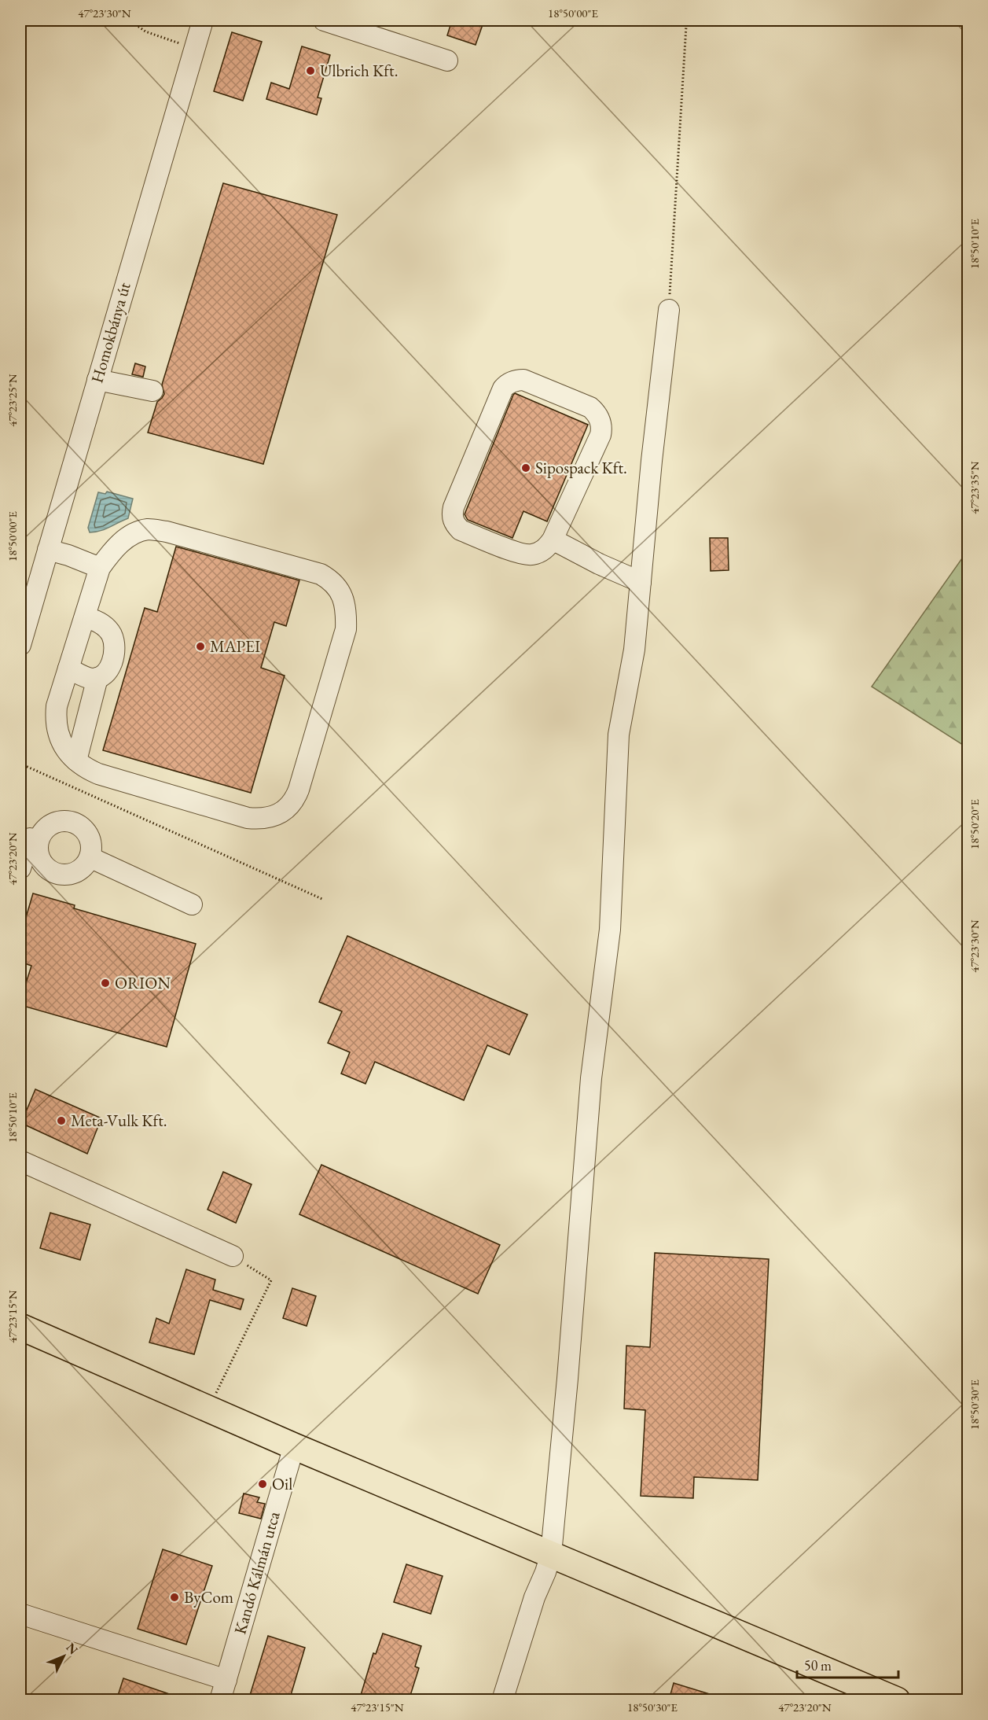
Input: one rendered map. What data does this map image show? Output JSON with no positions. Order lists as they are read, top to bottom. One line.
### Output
{"streets":{"street":["Homokbánya út","Kandó Kálmán utca"]},"places":["Ulbrich Kft.","Sipospack Kft.","MAPEI","ORION","Meta-Vulk Kft.","Oil","ByCom"],"scale_bar":"50 m","north":"top right","coordinates":["47°23'30\"N","18°50'00\"E","18°50'10\"E","47°23'25\"N","47°23'35\"N","18°50'20\"E","47°23'20\"N","47°23'15\"N","18°50'30\"E"]}
